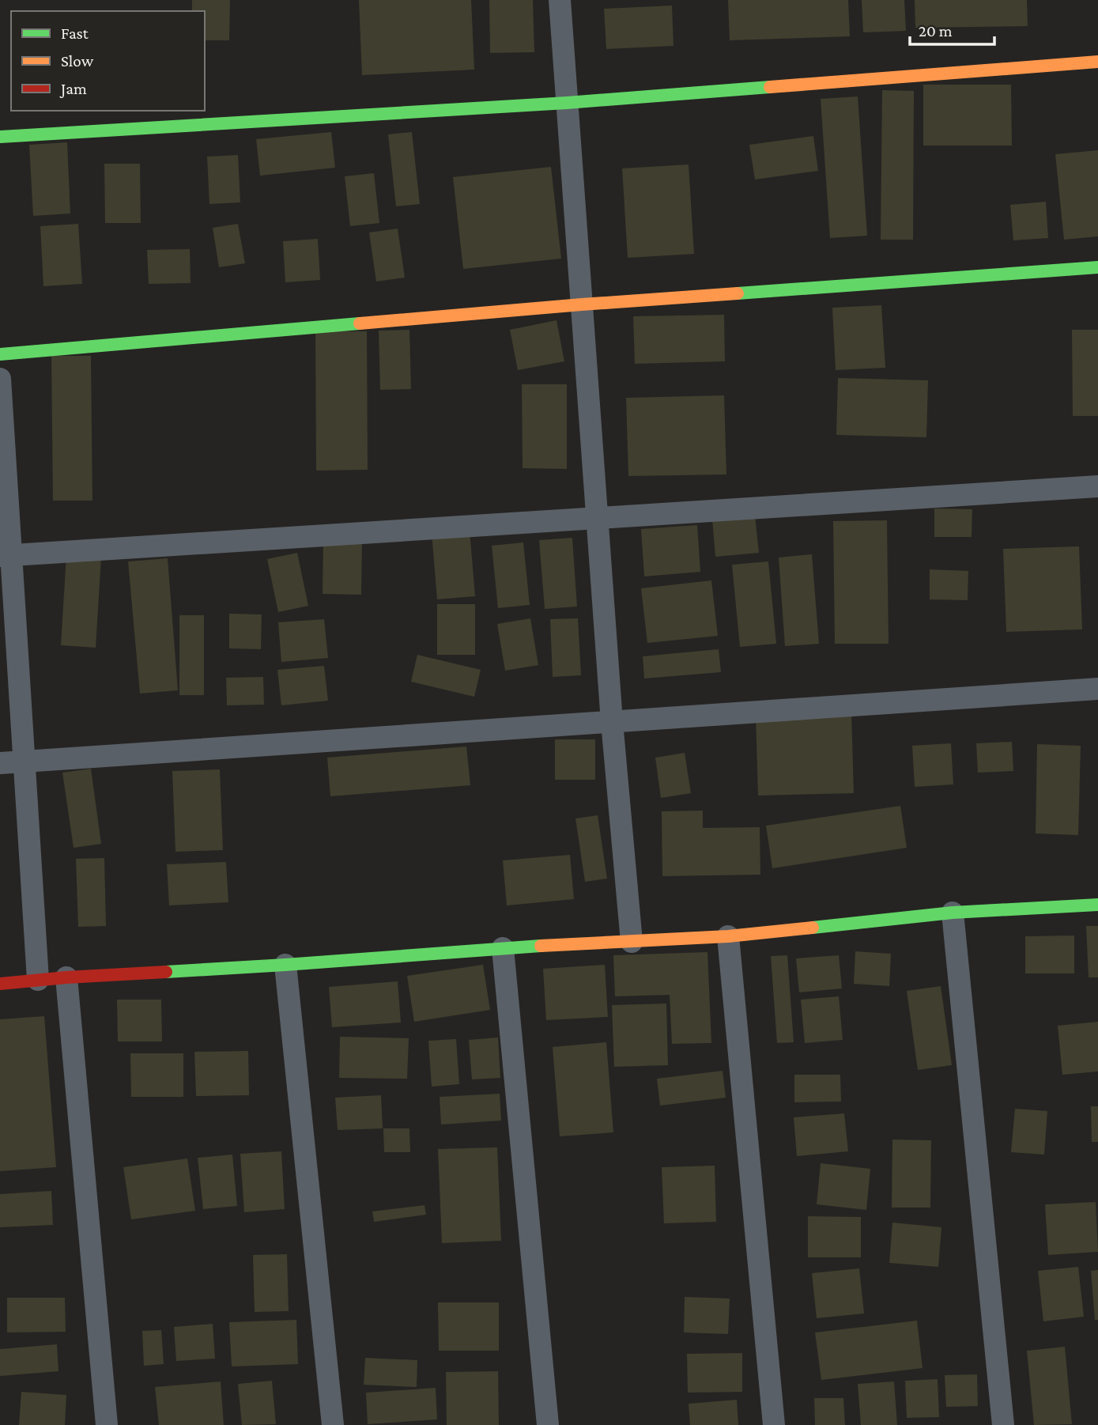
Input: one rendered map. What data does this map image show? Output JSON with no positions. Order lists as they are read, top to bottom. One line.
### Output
{"legend":["Fast","Slow","Jam"],"scale_bar":"20 m"}
